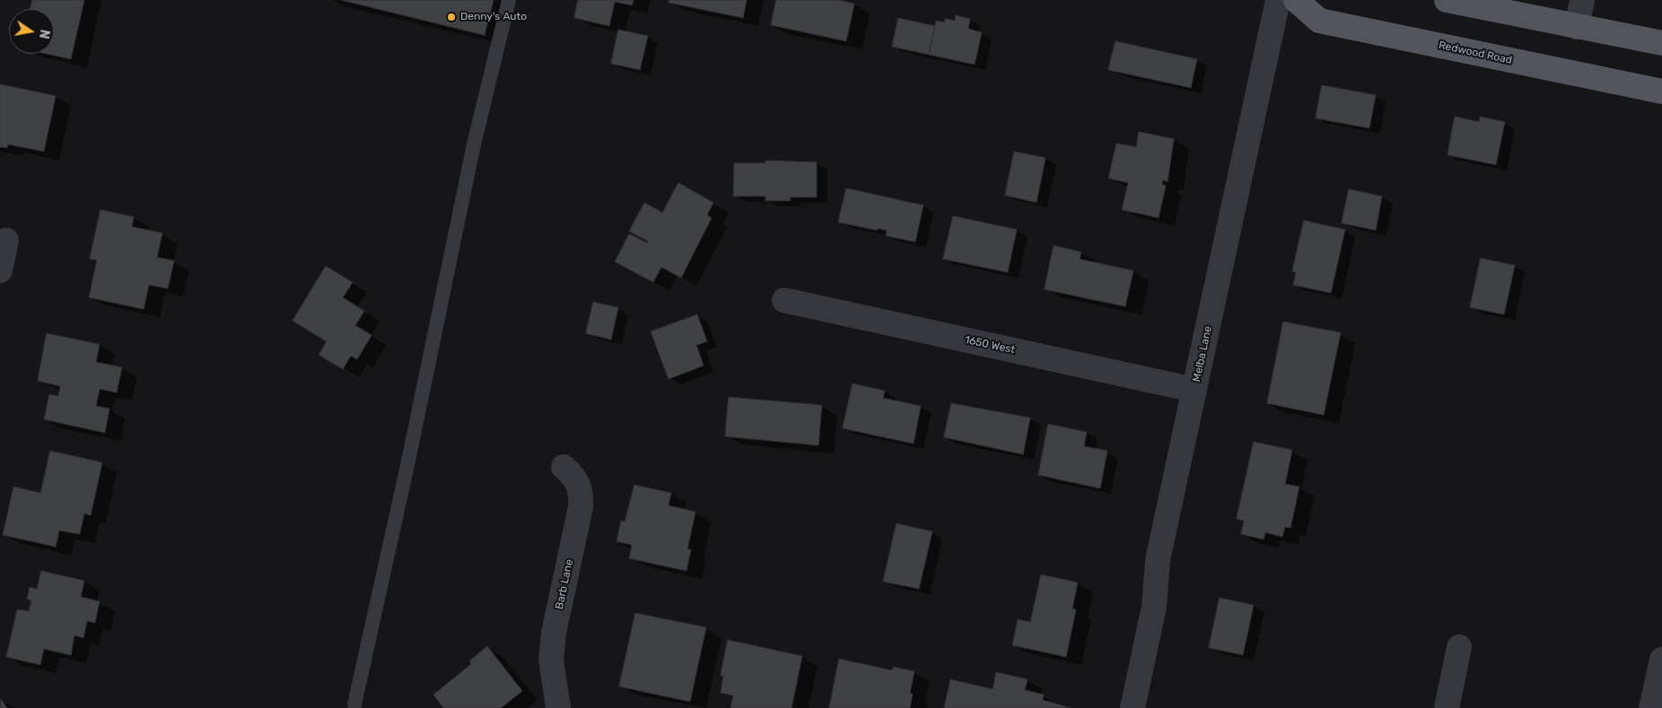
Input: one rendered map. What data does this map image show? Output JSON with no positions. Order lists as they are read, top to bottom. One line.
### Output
{"streets":{"main road":["Redwood Road"],"street":["1650 West","Melba Lane","Barb Lane"]},"crossings":[["1650 West","Melba Lane"]],"places":["Denny's Auto"],"north":"right"}
